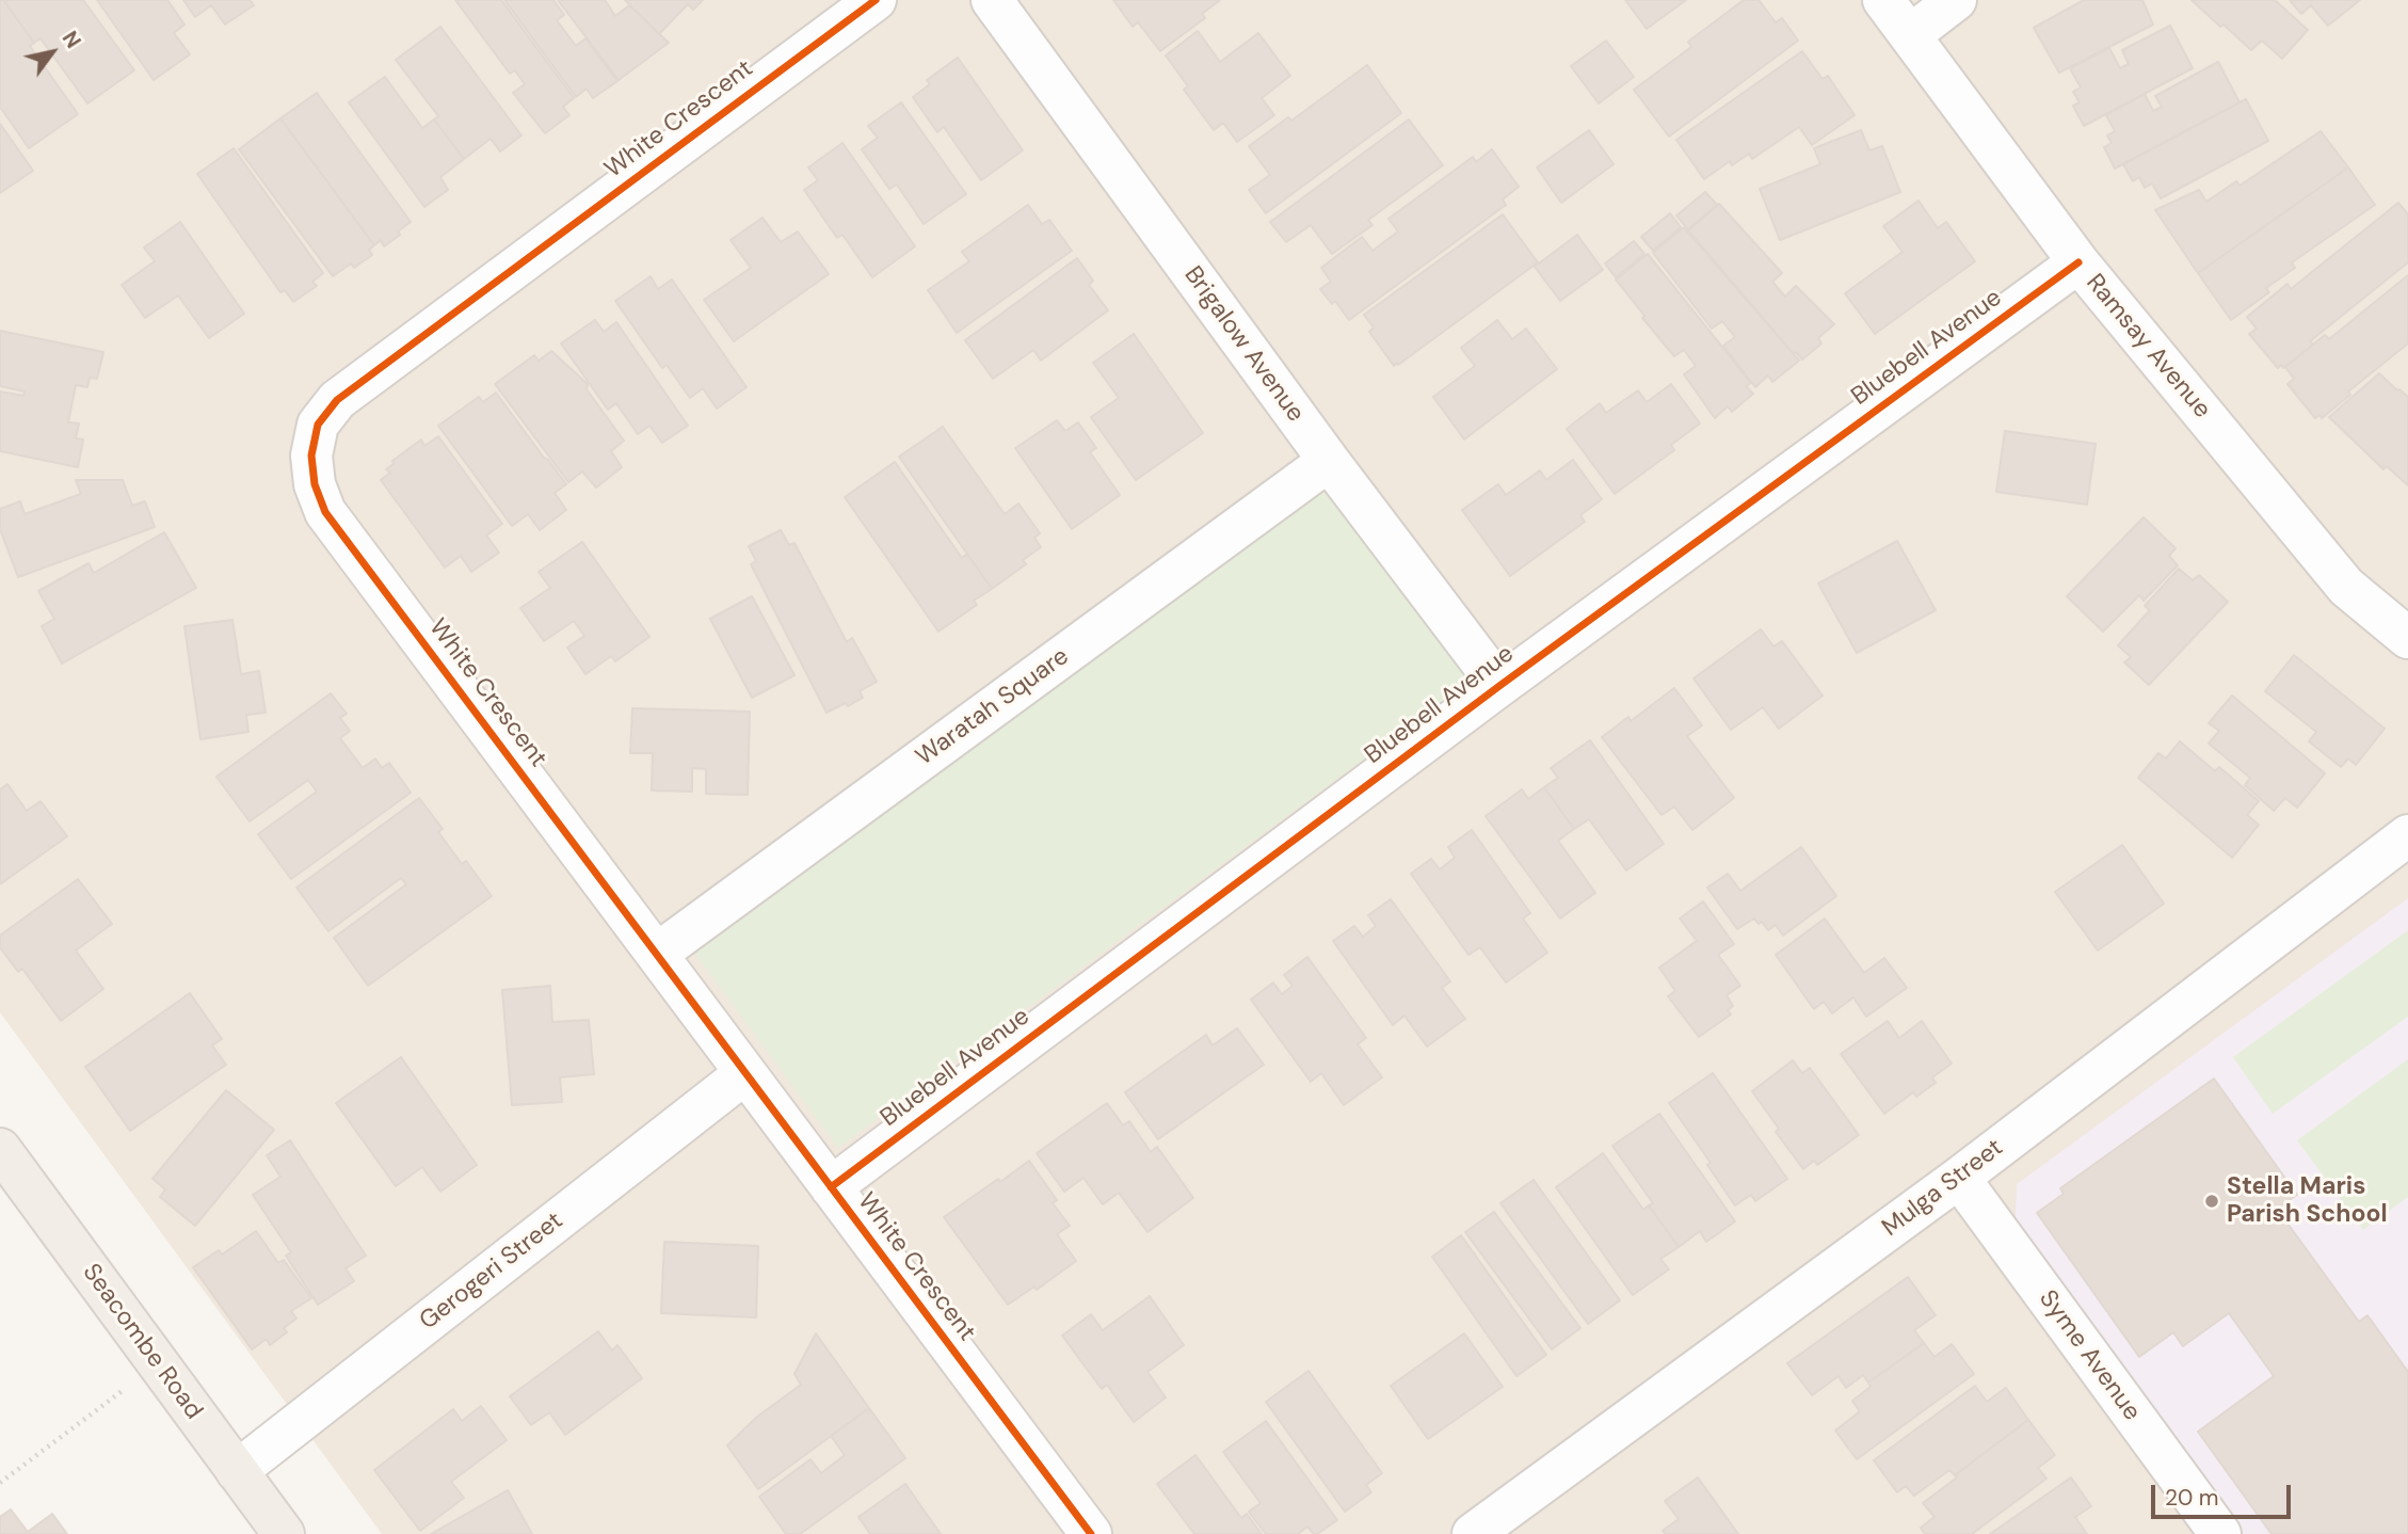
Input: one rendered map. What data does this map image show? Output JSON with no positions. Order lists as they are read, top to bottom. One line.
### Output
{"streets":{"main road":["Seacombe Road"],"street":["White Crescent","Brigalow Avenue","Ramsay Avenue","Bluebell Avenue","Waratah Square","Mulga Street","Gerogeri Street","Syme Avenue"]},"crossings":[["White Crescent","Bluebell Avenue"],["White Crescent","Waratah Square"],["White Crescent","Gerogeri Street"],["Brigalow Avenue","Bluebell Avenue"],["Brigalow Avenue","Waratah Square"],["Ramsay Avenue","Bluebell Avenue"],["Mulga Street","Syme Avenue"],["Gerogeri Street","Seacombe Road"]],"places":["Stella Maris Parish School"],"scale_bar":"20 m","north":"top right"}
